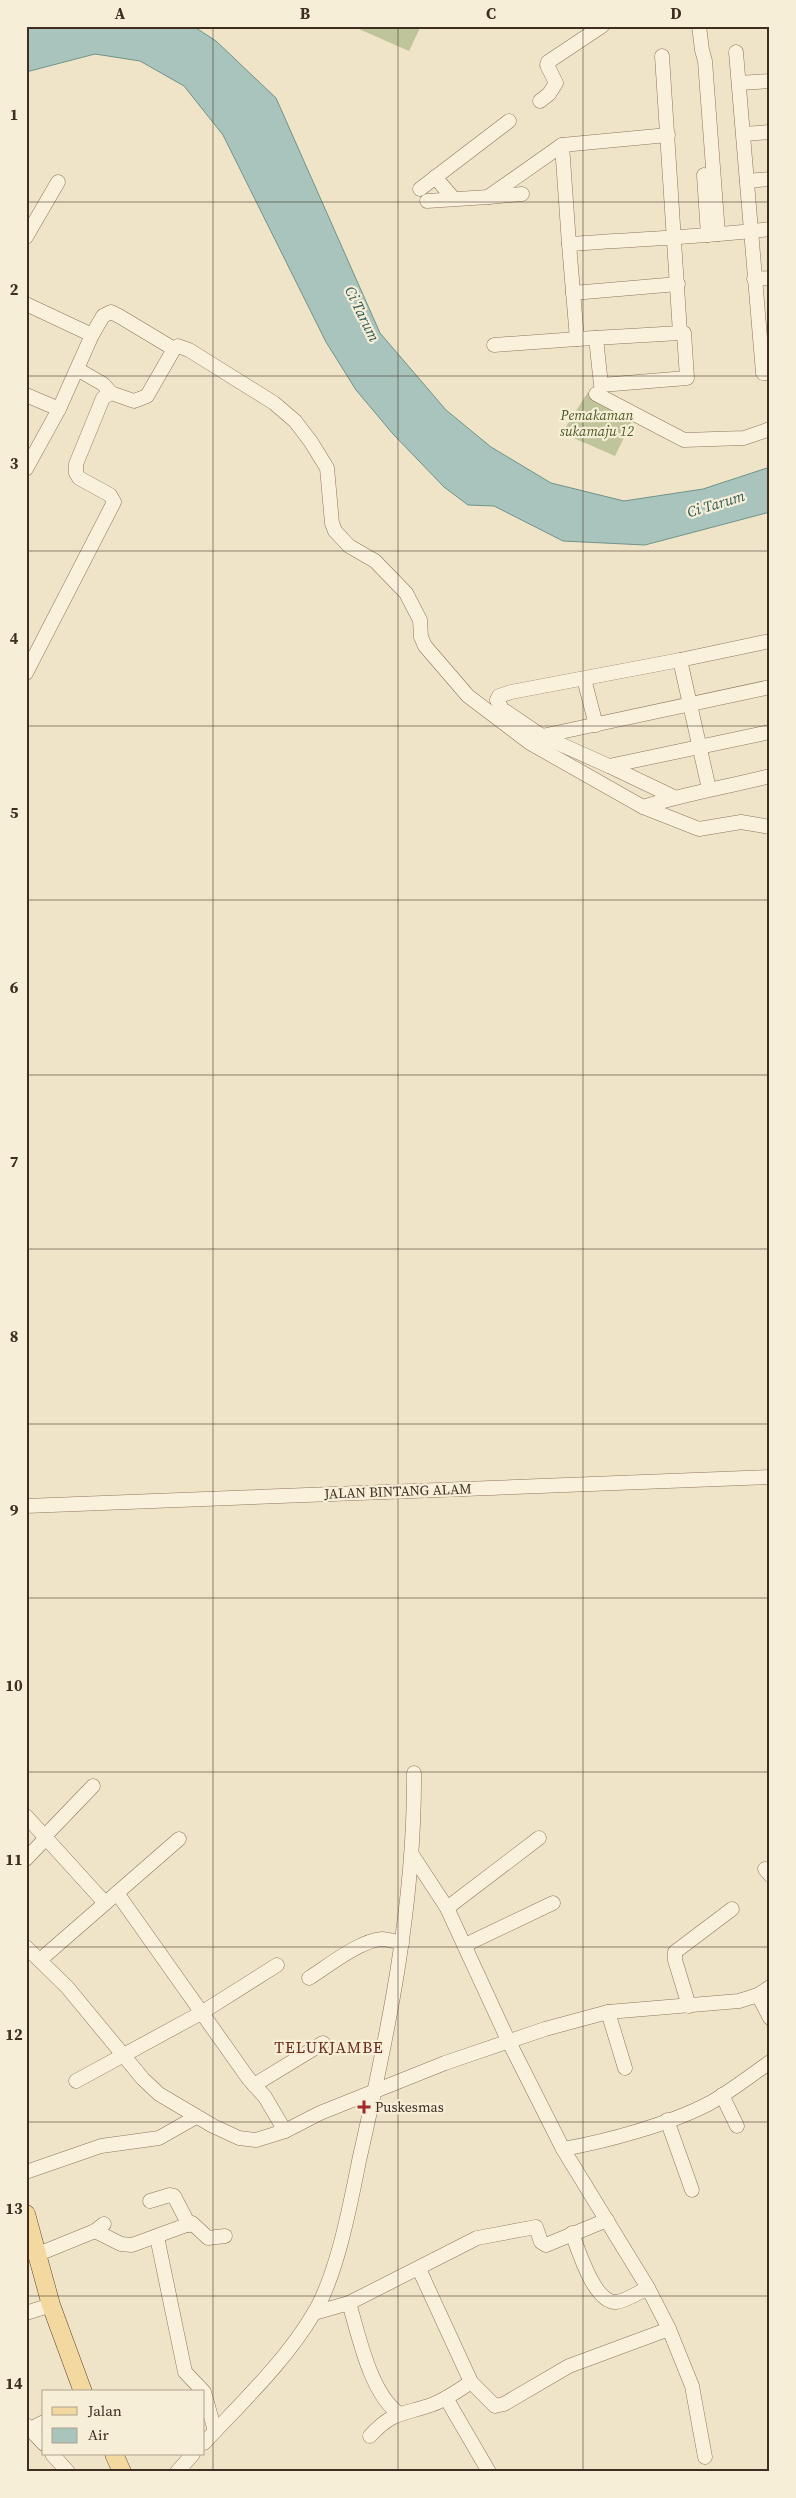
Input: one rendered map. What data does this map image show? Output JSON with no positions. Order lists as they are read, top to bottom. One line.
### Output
{"streets":{"street":["JALAN BINTANG ALAM"]},"districts":["TELUKJAMBE"],"water":["Ci Tarum"],"parks":["Pemakaman sukamaju 12"],"places":{"health":["Puskesmas"]},"legend":["Jalan","Air"],"grid":{"columns":["A","B","C","D"],"rows":["1","2","3","4","5","6","7","8","9","10","11","12","13","14"]}}
